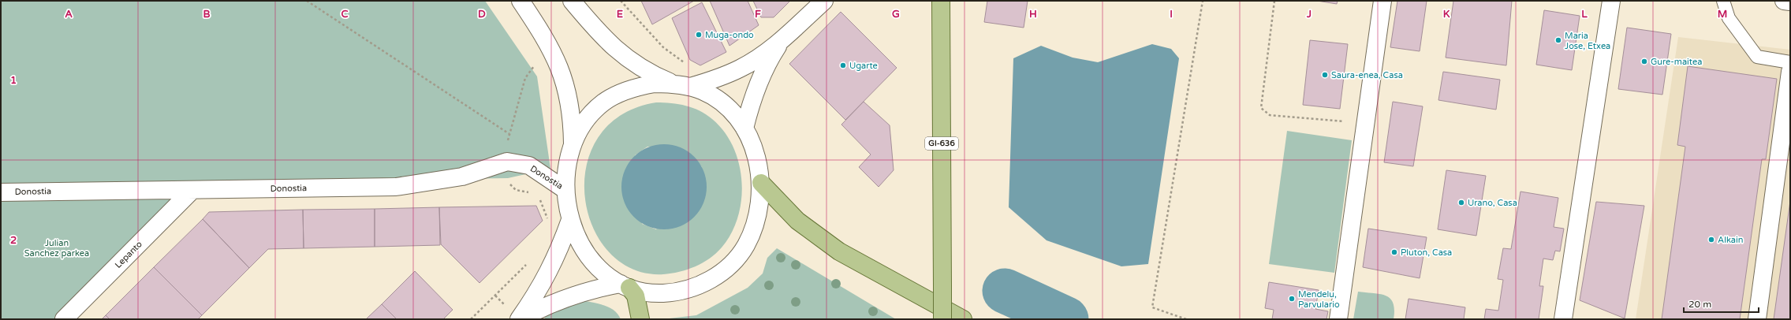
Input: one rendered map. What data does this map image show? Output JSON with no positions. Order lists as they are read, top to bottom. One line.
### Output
{"streets":{"main road":["GI-636"],"street":["Donostia","Lepanto"]},"crossings":[["Donostia","Lepanto"]],"parks":["Julian Sanchez parkea"],"places":["Muga-ondo","Maria Jose, Etxea","Gure-maitea","Ugarte","Saura-enea, Casa","Urano, Casa","Alkain","Pluton, Casa","Mendelu, Parvulario"],"scale_bar":"20 m","grid":{"columns":["A","B","C","D","E","F","G","H","I","J","K","L","M"],"rows":["1","2"]}}
